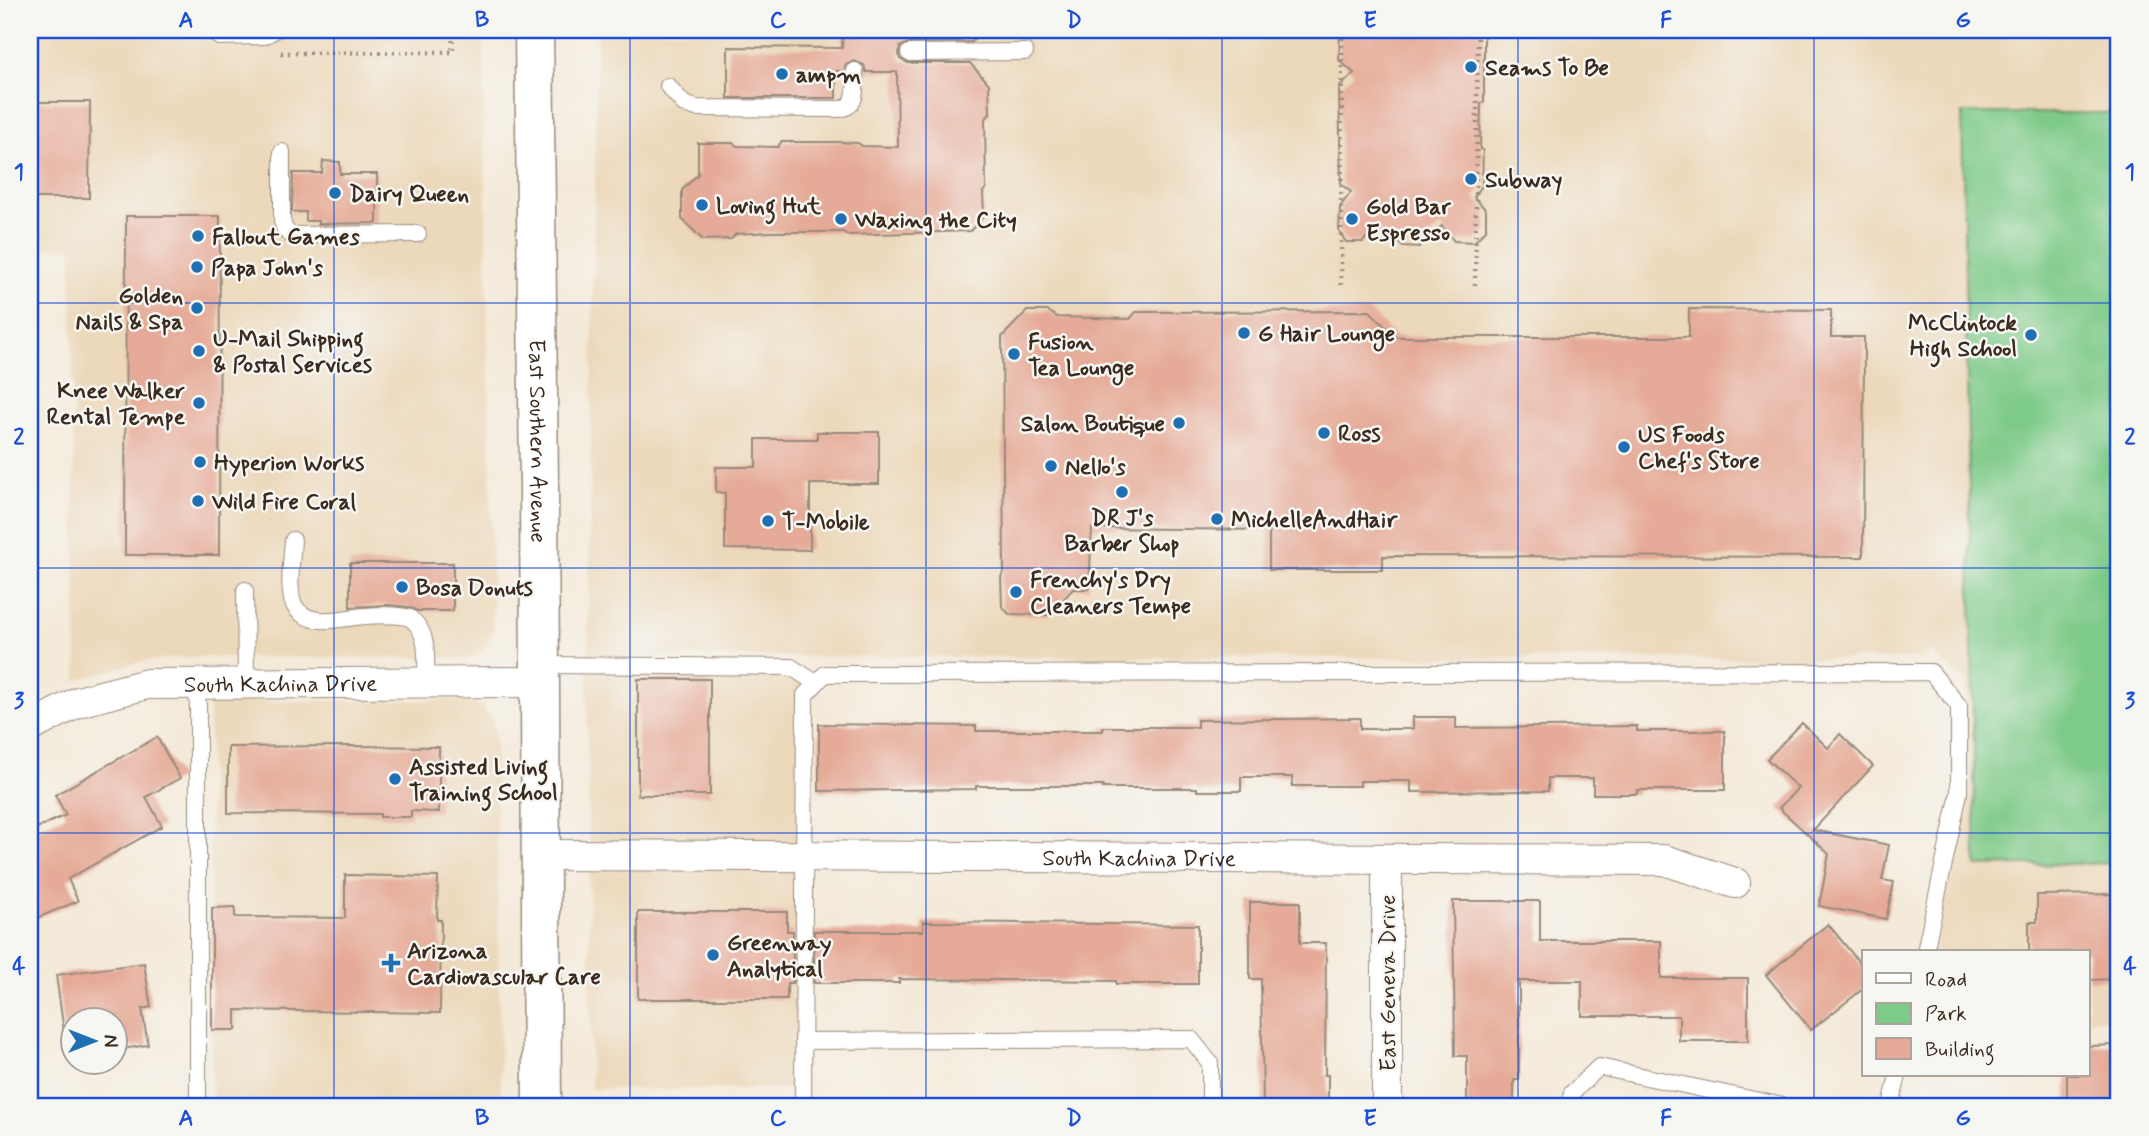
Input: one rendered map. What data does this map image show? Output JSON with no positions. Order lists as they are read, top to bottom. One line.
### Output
{"streets":{"main road":["East Southern Avenue"],"street":["South Kachina Drive","East Geneva Drive"]},"crossings":[["East Southern Avenue","South Kachina Drive"],["South Kachina Drive","East Geneva Drive"]],"places":{"other":["Seams To Be","ampm","Subway","Dairy Queen","Loving Hut","Waxing the City","Gold Bar Espresso","Fallout Games","Papa John's","Golden Nails & Spa","G Hair Lounge","McClintock High School","U-Mail Shipping & Postal Services","Fusion Tea Lounge","Knee Walker Rental Tempe","Salon Boutique","Ross","US Foods Chef's Store","Hyperion Works","Nello's","DR J's Barber Shop","Wild Fire Coral","MichelleAndHair","T-Mobile","Bosa Donuts","Frenchy's Dry Cleaners Tempe","Assisted Living Training School","Greenway Analytical"],"health":["Arizona Cardiovascular Care"]},"legend":["Road","Park","Building"],"north":"right","grid":{"columns":["A","B","C","D","E","F","G"],"rows":["1","2","3","4"]}}
